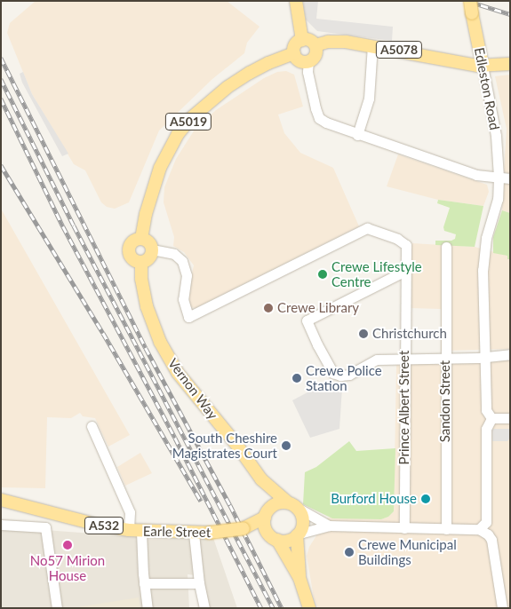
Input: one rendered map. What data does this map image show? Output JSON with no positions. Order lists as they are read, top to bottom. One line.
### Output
{"streets":{"main road":["A5078","Edleston Road","A5019","Vernon Way","A532","Earle Street"],"street":["Sandon Street","Prince Albert Street"]},"crossings":[["A5078","Edleston Road"],["A5078","A5019"],["A5019","Vernon Way"],["A5019","Prince Albert Street"],["Vernon Way","Prince Albert Street"],["Vernon Way","Earle Street"]],"places":["Crewe Lifestyle Centre","Crewe Library","Christchurch","Crewe Police Station","South Cheshire Magistrates Court","Burford House","No57 Mirion House","Crewe Municipal Buildings"]}
